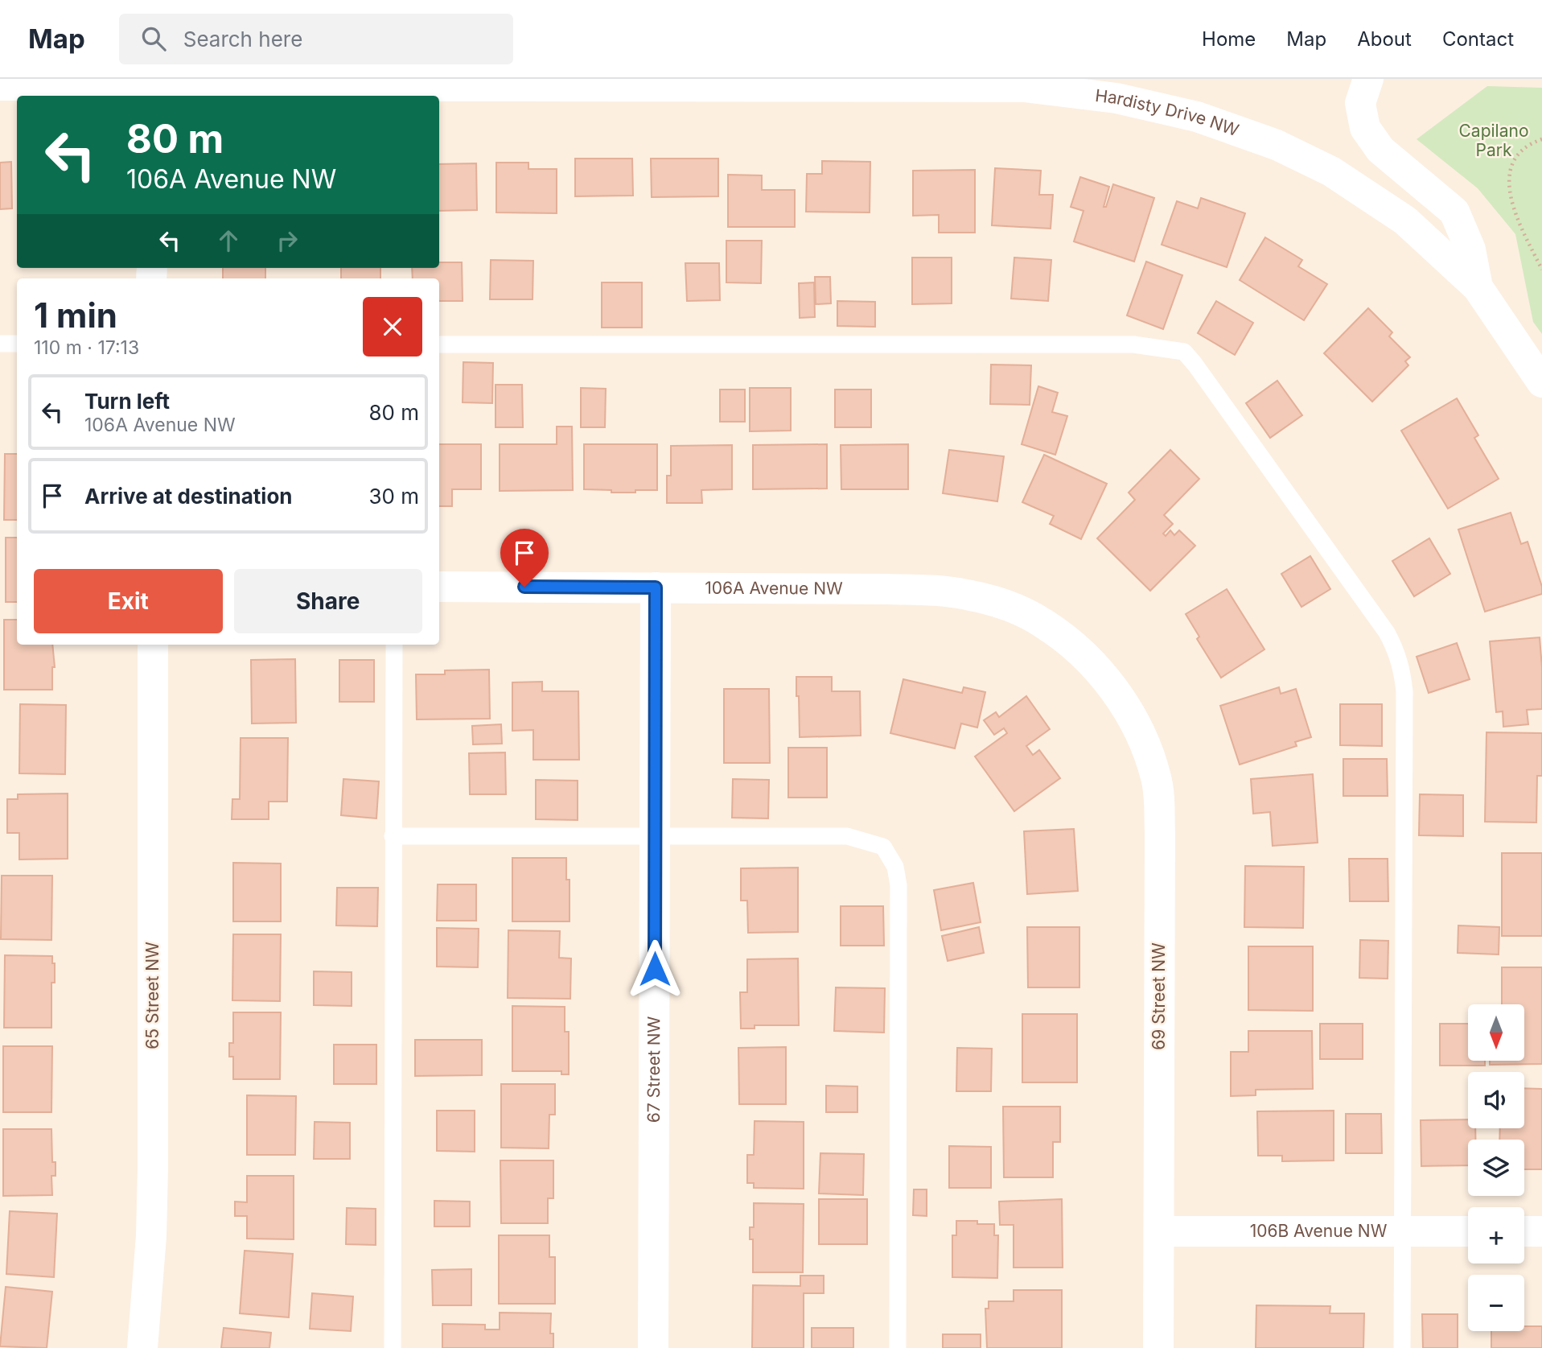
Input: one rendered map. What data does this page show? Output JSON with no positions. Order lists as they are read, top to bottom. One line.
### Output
{"streets":{"street":["Hardisty Drive NW","106A Avenue NW","65 Street NW","69 Street NW","67 Street NW","106B Avenue NW"]},"crossings":[["106A Avenue NW","69 Street NW"],["106A Avenue NW","67 Street NW"],["69 Street NW","106B Avenue NW"]],"parks":["Capilano Park"],"north":"bottom","page":{"header":"Map","search":"Search here","nav":["Home","Map","About","Contact"],"turn":["80 m","106A Avenue NW"],"heading":["1 min","110 m · 17:13"],"list":[{"name":"Turn left","note":"106A Avenue NW","value":"80 m"},{"name":"Arrive at destination","value":"30 m"}],"buttons":["Exit","Share"],"map_buttons":["+","−"]}}
